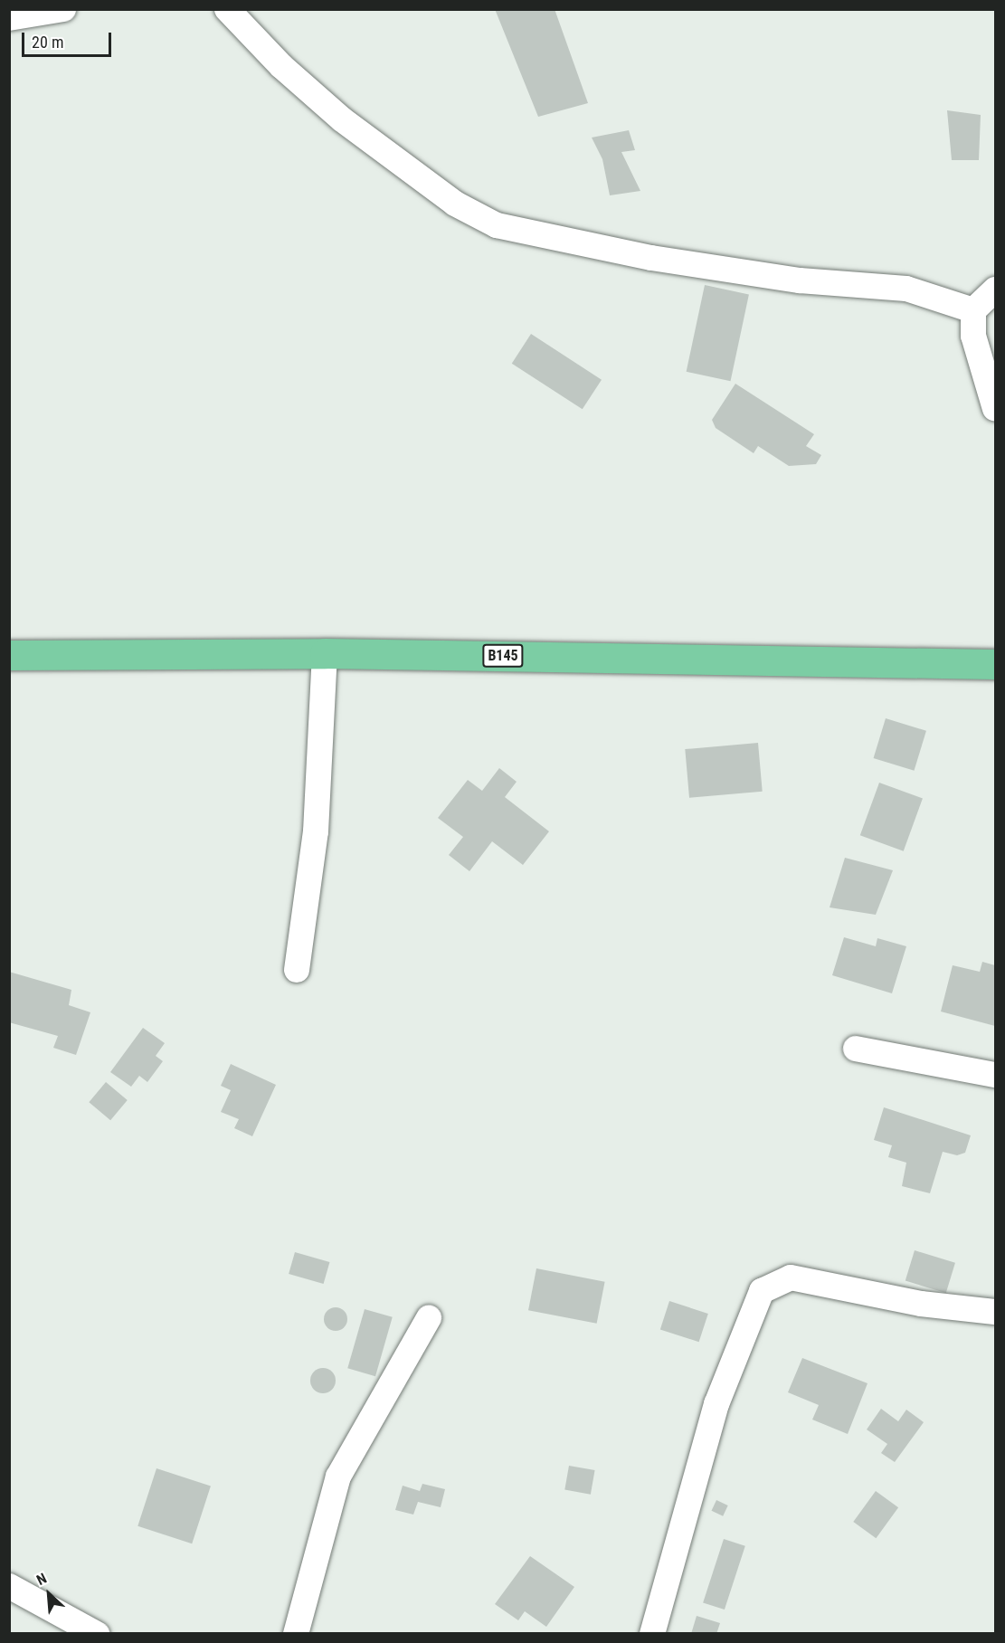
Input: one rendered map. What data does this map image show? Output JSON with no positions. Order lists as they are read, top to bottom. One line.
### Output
{"streets":{"main road":["B145"]},"scale_bar":"20 m","north":"top left"}
